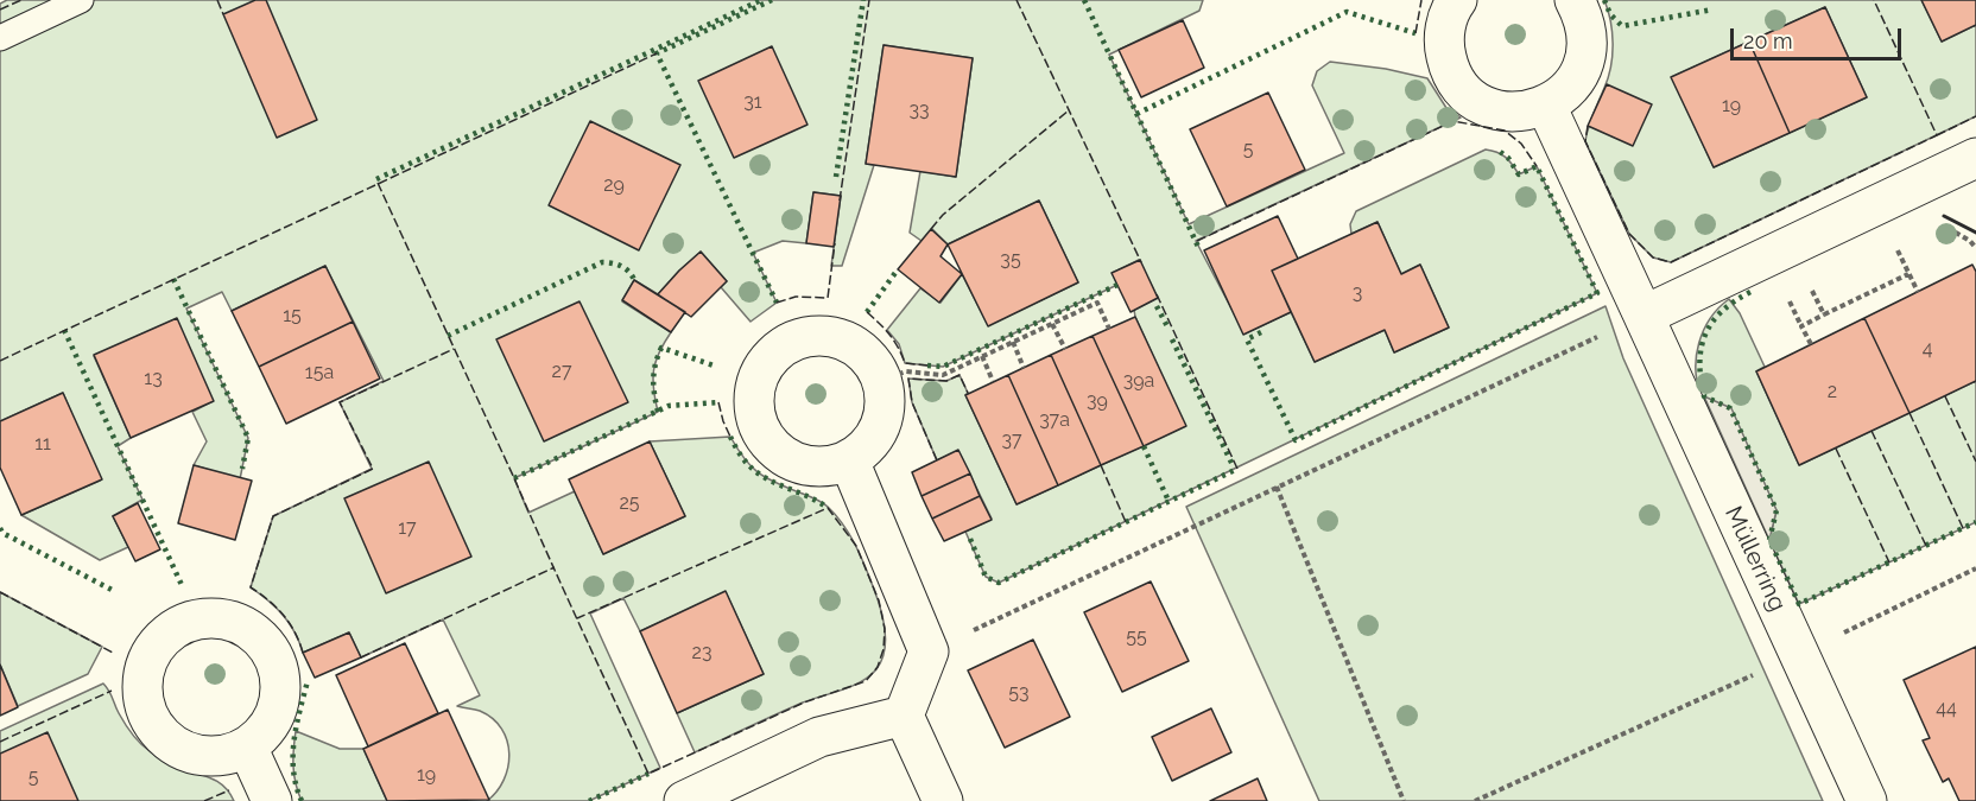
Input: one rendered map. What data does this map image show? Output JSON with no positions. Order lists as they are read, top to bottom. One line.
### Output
{"streets":{"street":["Müllerring"]},"house_numbers":["31","19","33","5","29","35","3","15","4","27","15a","13","39a","2","39","37a","37","11","25","17","55","23","53","44","19","5"],"scale_bar":"20 m"}
